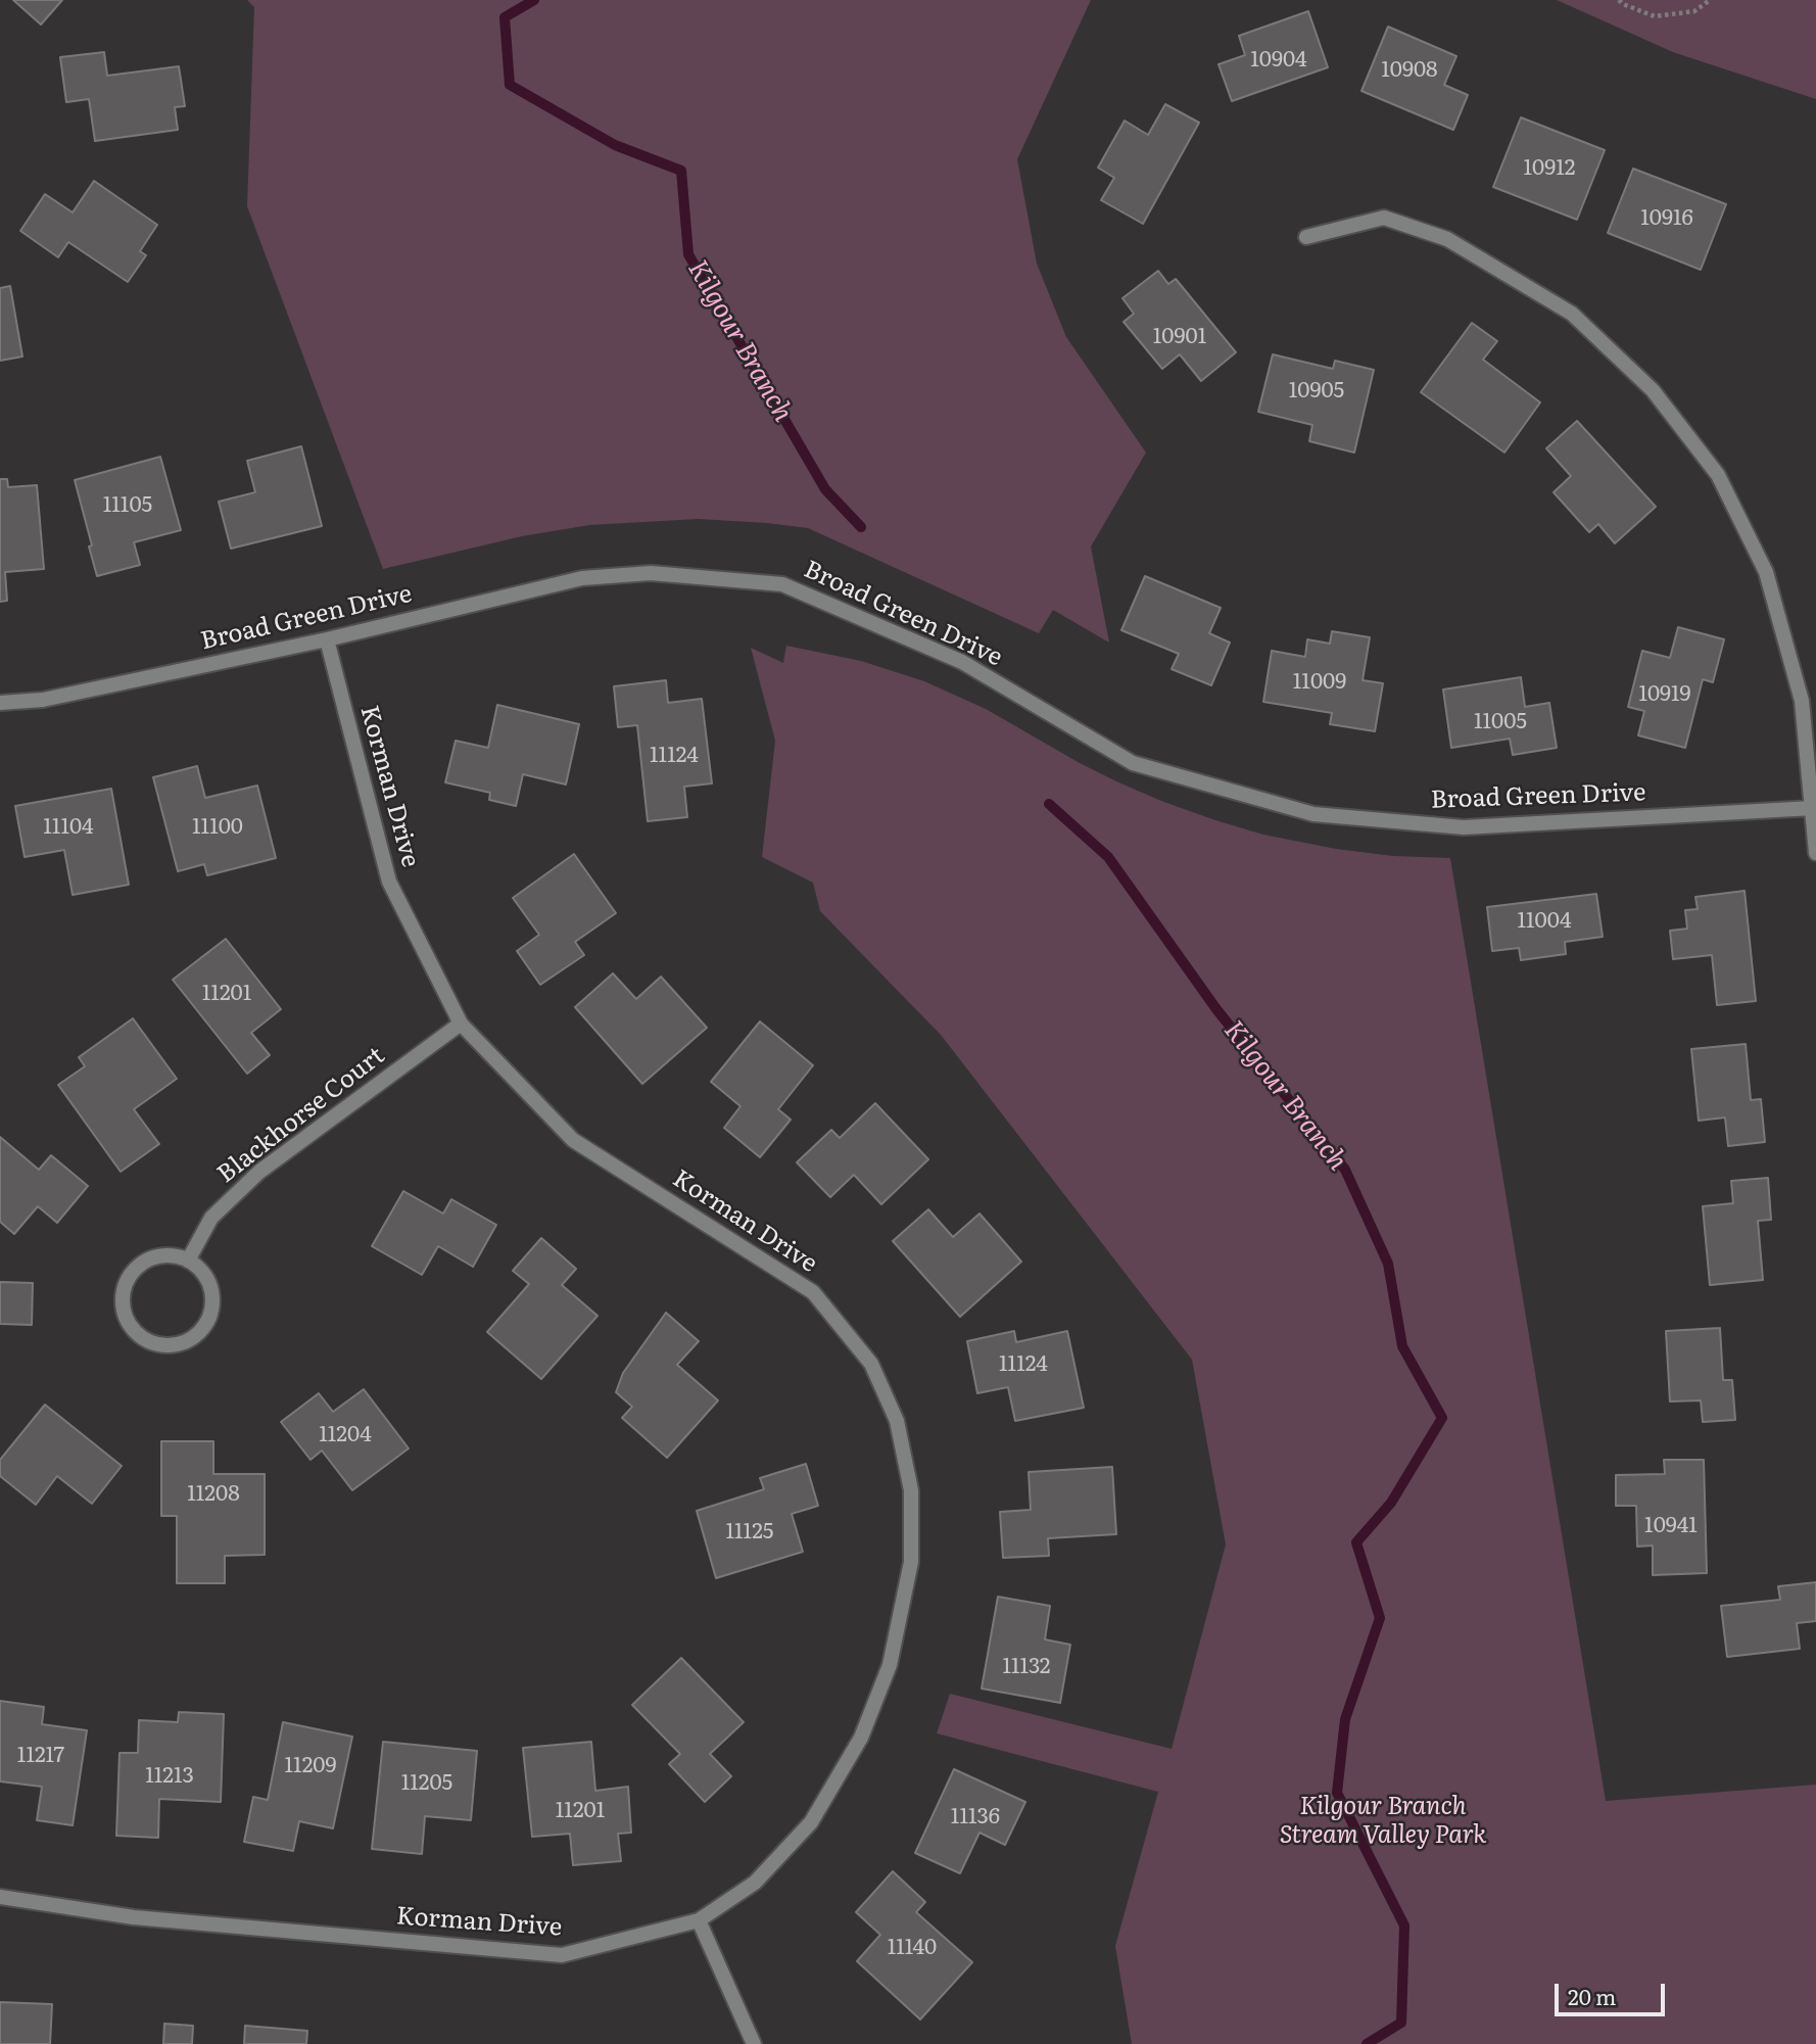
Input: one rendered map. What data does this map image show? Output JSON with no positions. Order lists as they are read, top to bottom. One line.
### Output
{"streets":{"street":["Broad Green Drive","Korman Drive","Blackhorse Court"]},"crossings":[["Broad Green Drive","Korman Drive"],["Korman Drive","Blackhorse Court"]],"water":["Kilgour Branch"],"parks":["Kilgour Branch Stream Valley Park"],"house_numbers":["10904","10908","10912","10916","10901","10905","11105","11009","10919","11005","11124","11104","11100","11004","11201","11124","11204","11208","10941","11125","11132","11217","11209","11213","11205","11201","11136","11140"],"scale_bar":"20 m"}
